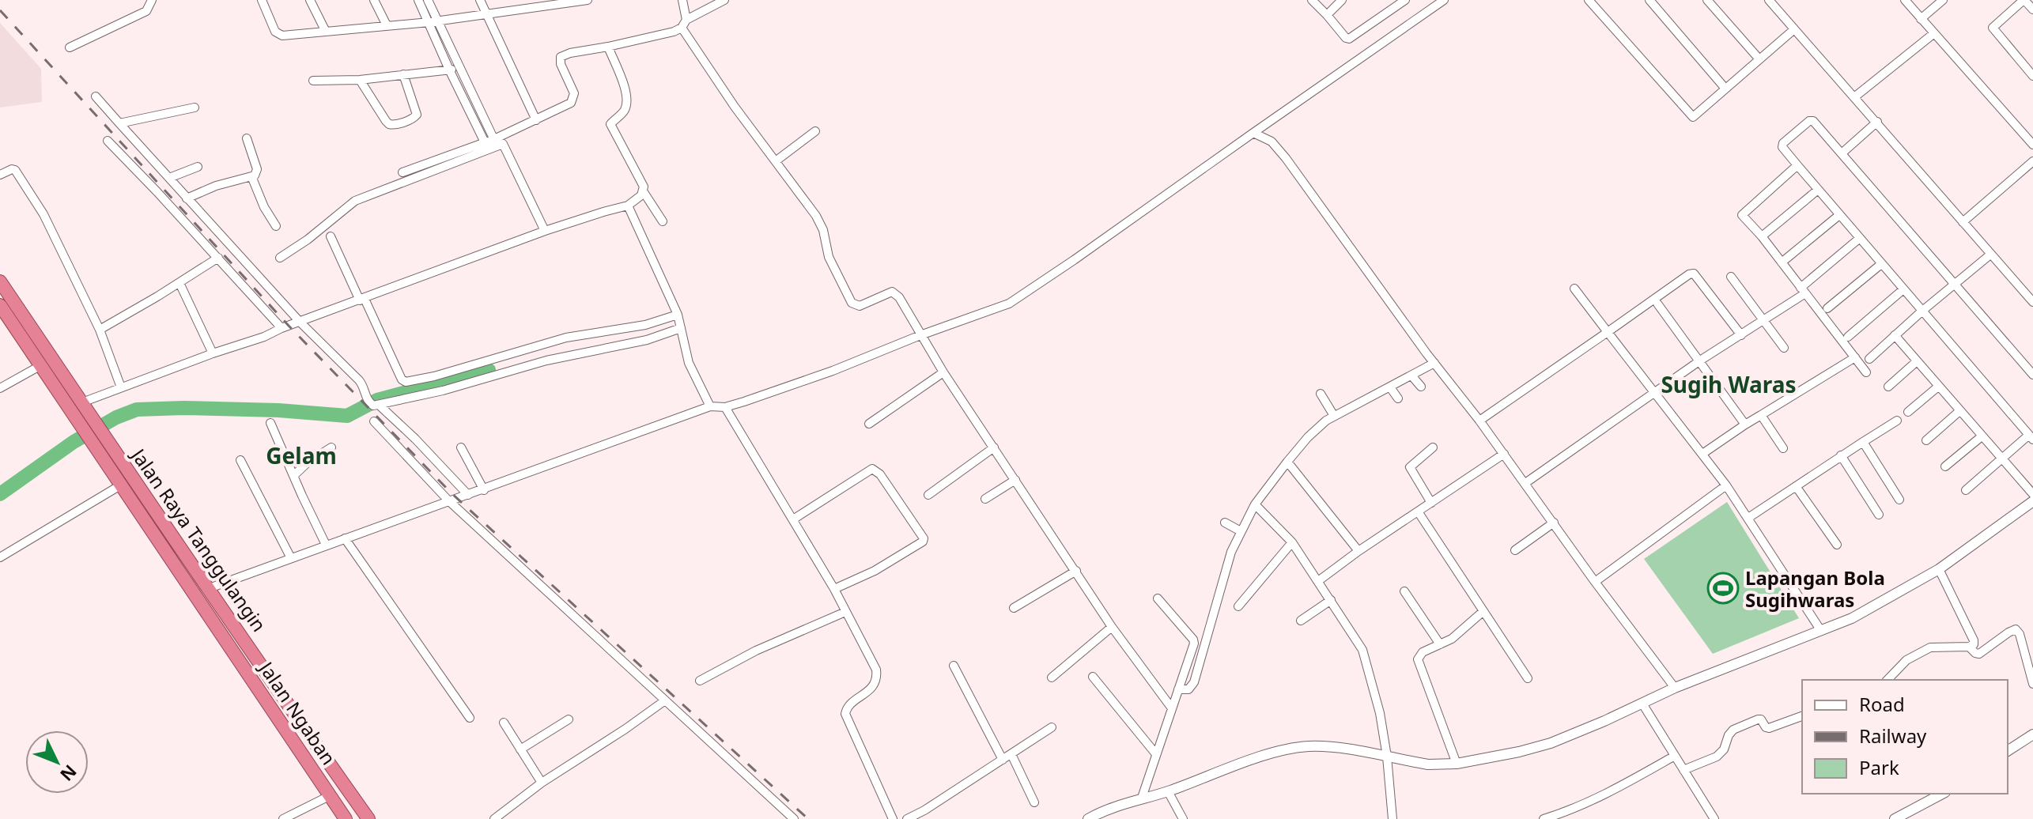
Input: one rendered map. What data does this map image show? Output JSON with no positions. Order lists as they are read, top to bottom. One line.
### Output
{"streets":{"highway":["Jalan Raya Tanggulangin","Jalan Ngaban"]},"crossings":[["Jalan Raya Tanggulangin","Jalan Ngaban"]],"districts":["Sugih Waras","Gelam"],"places":{"sports":["Lapangan Bola Sugihwaras"]},"legend":["Road","Railway","Park"],"north":"bottom right"}
